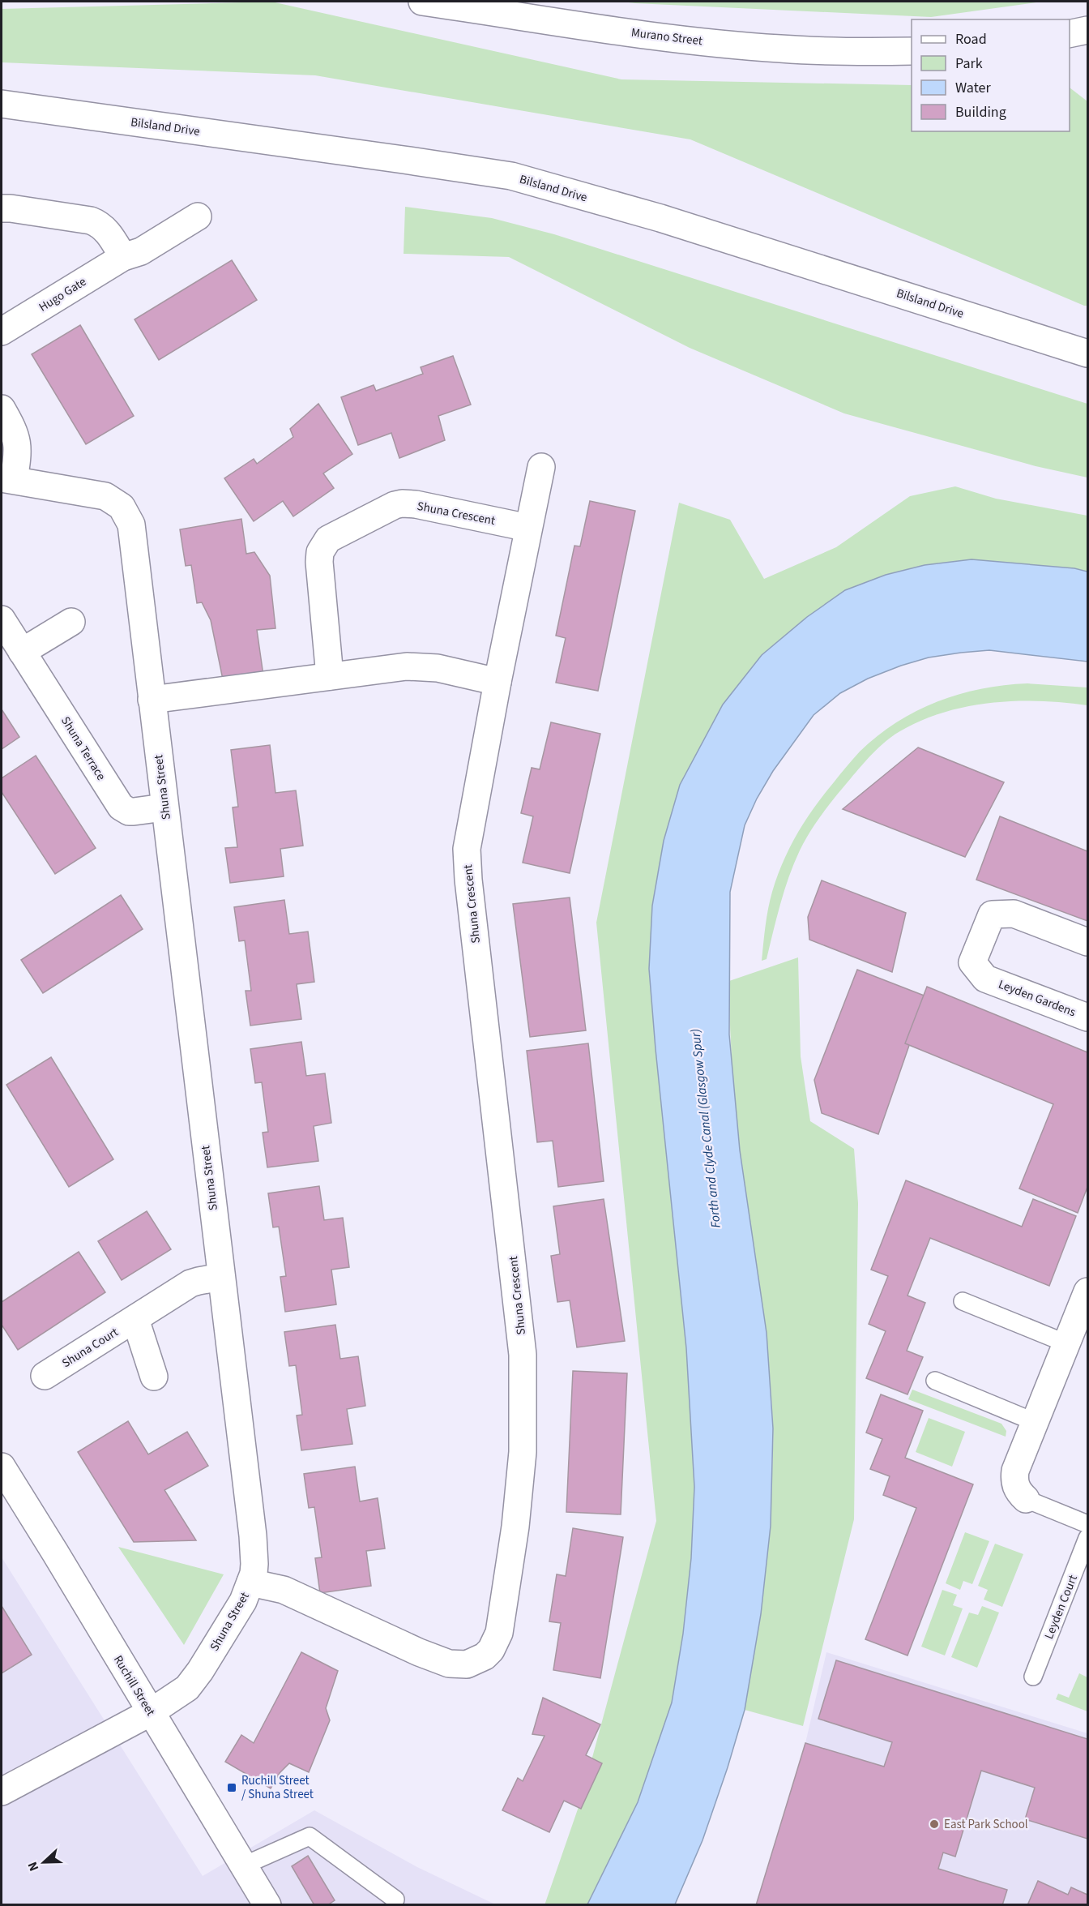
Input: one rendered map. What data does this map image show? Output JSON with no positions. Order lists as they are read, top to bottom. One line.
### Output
{"streets":{"street":["Murano Street","Bilsland Drive","Hugo Gate","Shuna Crescent","Shuna Terrace","Shuna Street","Leyden Gardens","Shuna Court","Ruchill Street"],"lane":["Leyden Court"]},"crossings":[["Shuna Crescent","Shuna Street"],["Shuna Terrace","Shuna Street"],["Shuna Street","Shuna Court"],["Shuna Street","Ruchill Street"]],"water":["Forth and Clyde Canal (Glasgow Spur)"],"places":{"transit":["Ruchill Street / Shuna Street"],"other":["East Park School"]},"legend":["Road","Park","Water","Building"],"north":"left"}
